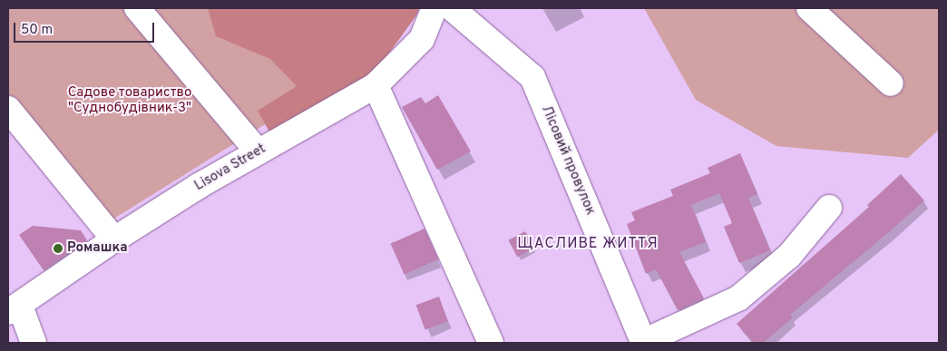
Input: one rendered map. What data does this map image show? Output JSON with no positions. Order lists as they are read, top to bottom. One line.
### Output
{"streets":{"street":["Лісовий провулок","Lisova Street"]},"districts":["ЩАСЛИВЕ ЖИТТЯ"],"parks":["Садове товариство \"Суднобудівник-3\""],"places":["Ромашка"],"scale_bar":"50 m"}
